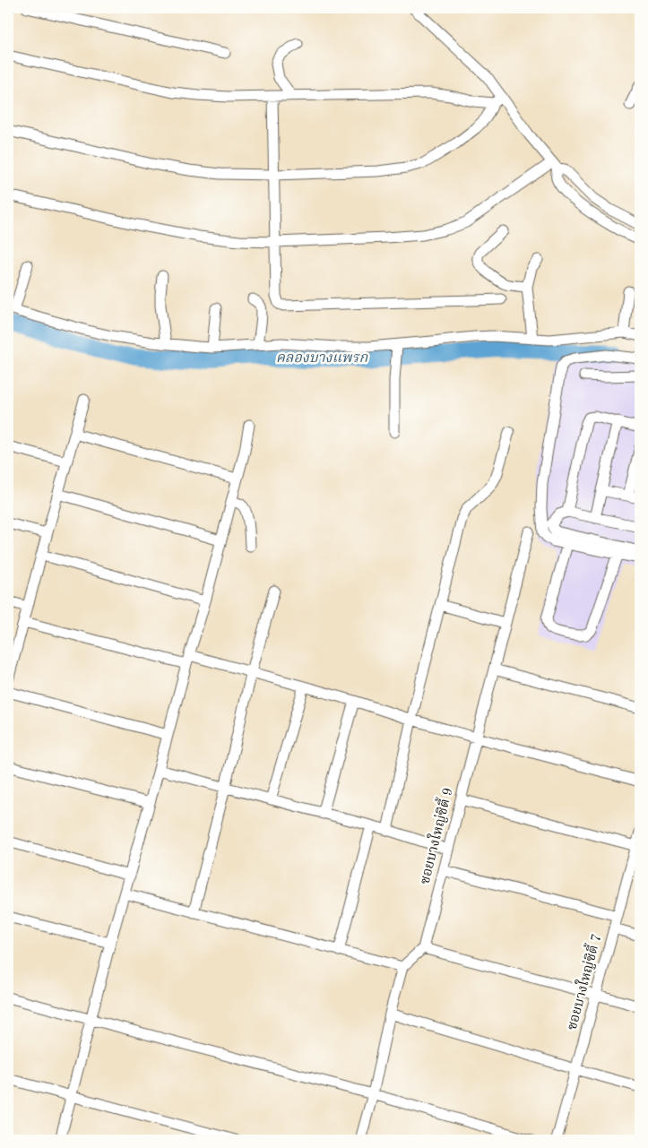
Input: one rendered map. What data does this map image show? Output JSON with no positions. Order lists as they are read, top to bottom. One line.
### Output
{"streets":{"street":["ซอยบางใหญ่ซิตี้ 9","ซอยบางใหญ่ซิตี้ 7"]},"water":["คลองบางแพรก"]}
